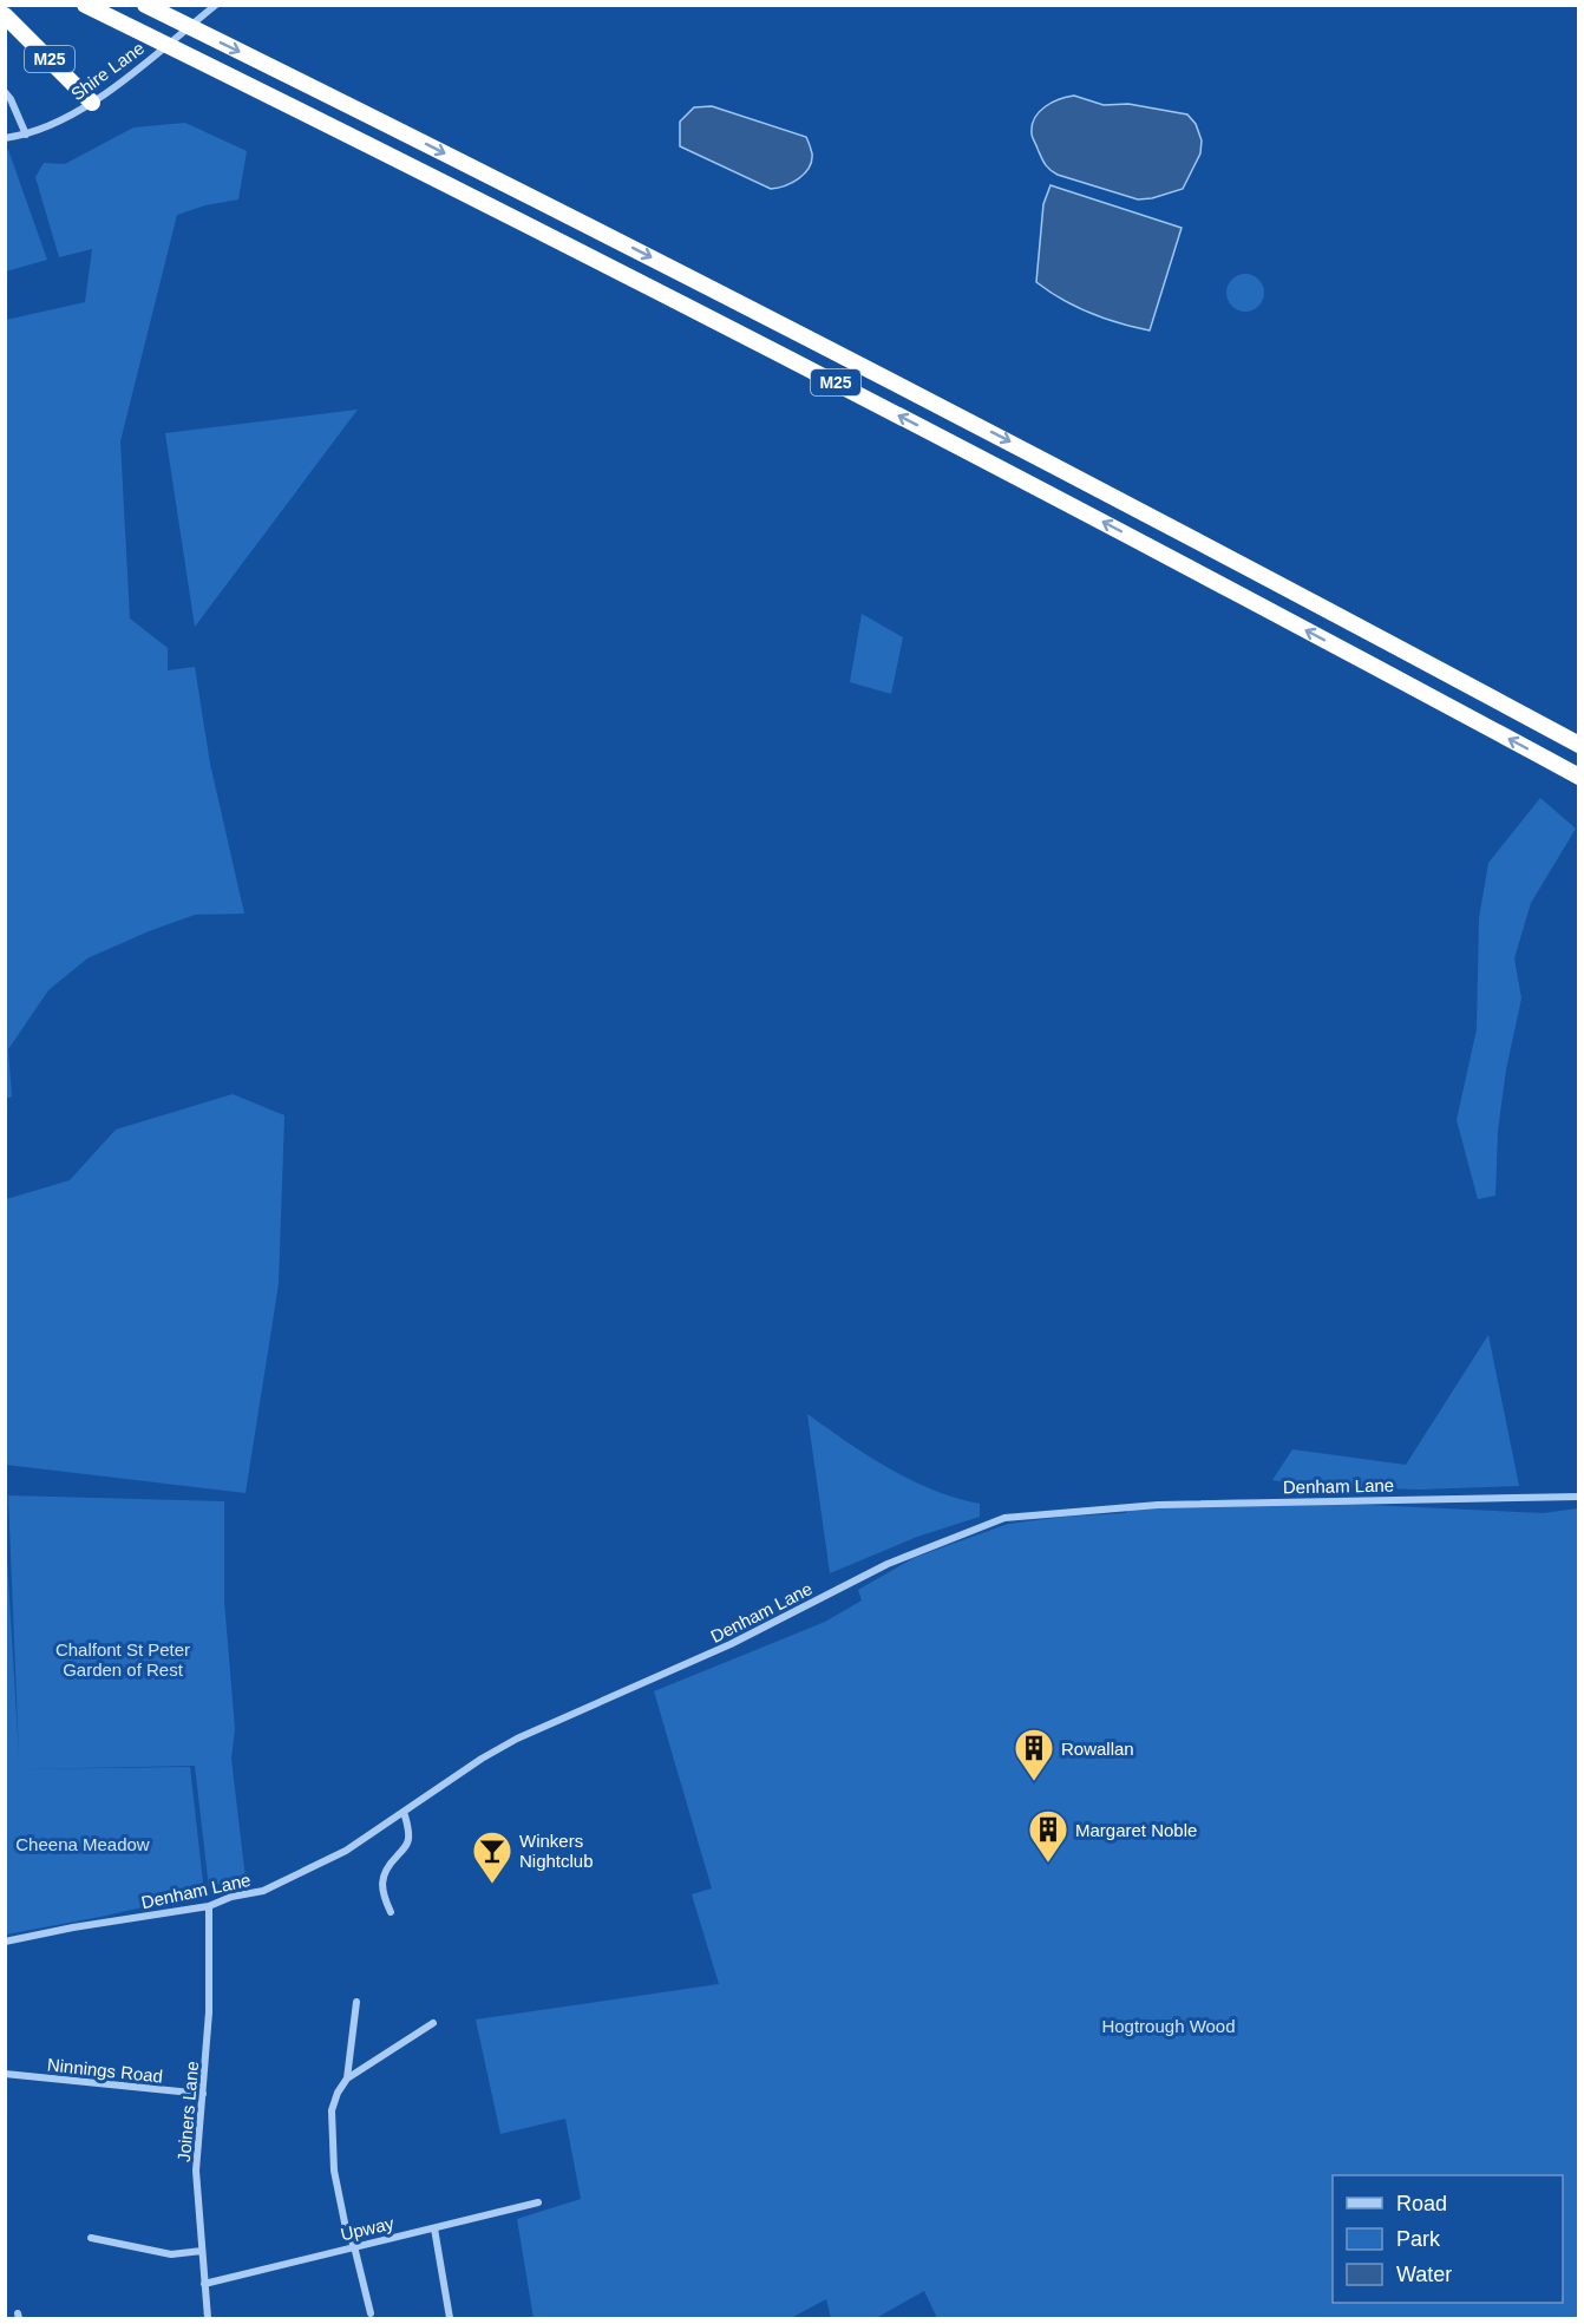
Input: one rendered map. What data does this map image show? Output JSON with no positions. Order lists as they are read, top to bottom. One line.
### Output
{"streets":{"highway":["M25"],"street":["Shire Lane","Denham Lane","Ninnings Road","Joiners Lane","Upway"]},"crossings":[["M25","Shire Lane"],["Denham Lane","Joiners Lane"],["Ninnings Road","Joiners Lane"],["Joiners Lane","Upway"]],"parks":["Chalfont St Peter Garden of Rest","Cheena Meadow","Hogtrough Wood"],"places":{"building":["Rowallan","Margaret Noble"],"bar":["Winkers Nightclub"]},"legend":["Road","Park","Water"]}
